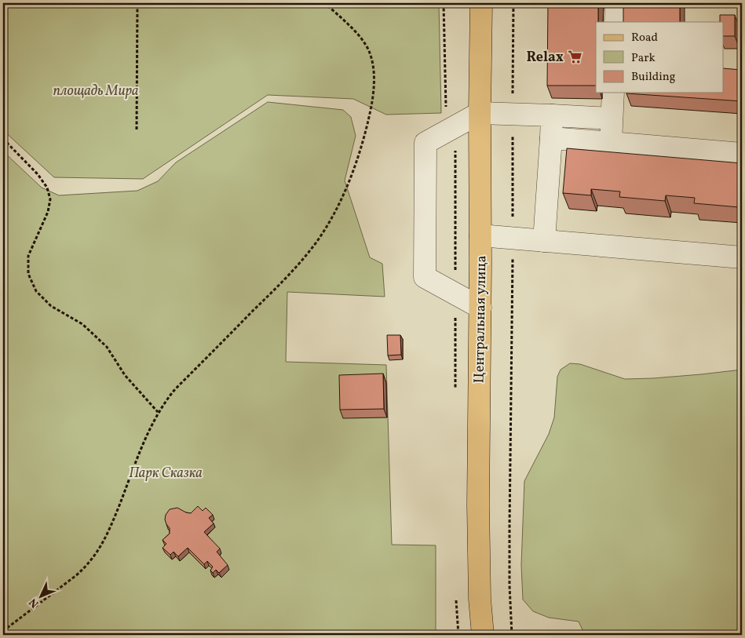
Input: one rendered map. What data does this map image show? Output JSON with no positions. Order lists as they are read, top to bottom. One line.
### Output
{"streets":{"main road":["Центральная улица"]},"parks":["площадь Мира","Парк Сказка"],"places":{"supermarket":["Relax"]},"legend":["Road","Park","Building"],"north":"bottom left"}
